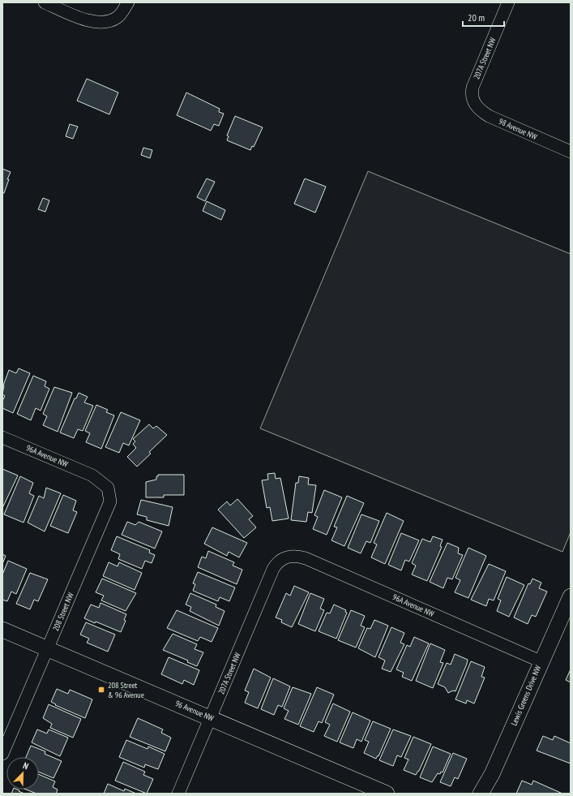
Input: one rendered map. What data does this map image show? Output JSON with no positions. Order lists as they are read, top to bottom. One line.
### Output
{"streets":{"street":["207A Street NW","98 Avenue NW","96A Avenue NW","208 Street NW","Lewis Greens Drive NW","96 Avenue NW"]},"crossings":[["207A Street NW","98 Avenue NW"],["207A Street NW","96A Avenue NW"],["207A Street NW","96 Avenue NW"],["96A Avenue NW","208 Street NW"],["96A Avenue NW","Lewis Greens Drive NW"],["208 Street NW","96 Avenue NW"]],"places":{"transit":["208 Street & 96 Avenue"]},"scale_bar":"20 m","north":"top right"}
